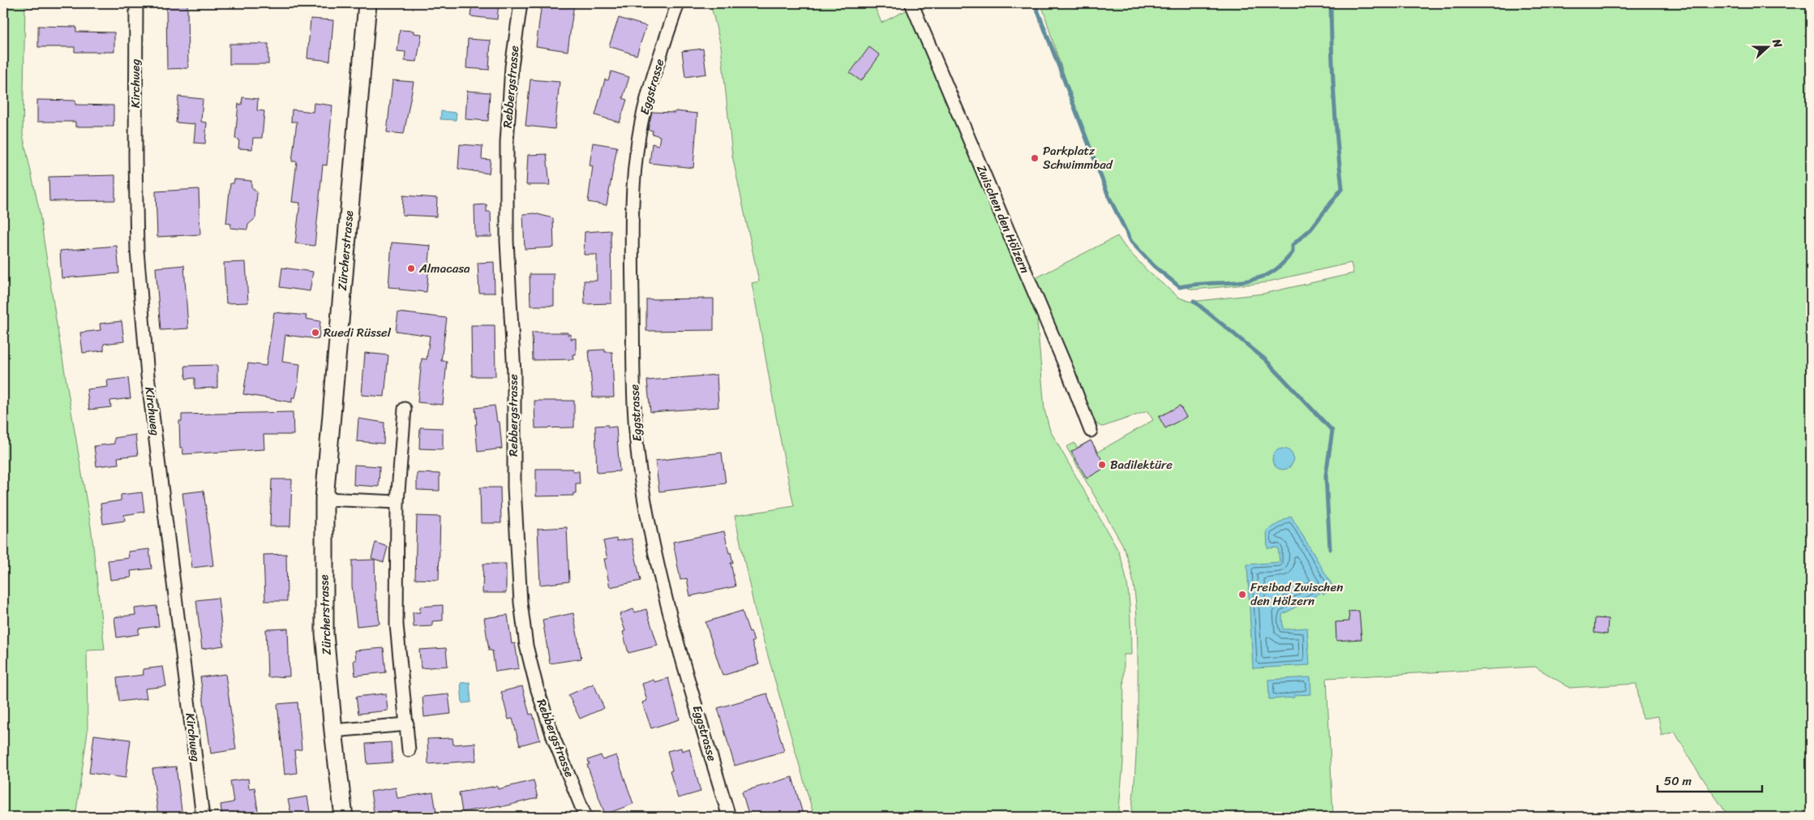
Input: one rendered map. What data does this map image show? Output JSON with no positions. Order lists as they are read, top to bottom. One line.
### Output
{"streets":{"main road":["Zürcherstrasse"],"street":["Kirchweg","Rebbergstrasse","Eggstrasse","Zwischen den Hölzern"]},"places":["Parkplatz Schwimmbad","Almacasa","Ruedi Rüssel","Badilektüre","Freibad Zwischen den Hölzern"],"scale_bar":"50 m","north":"right"}
